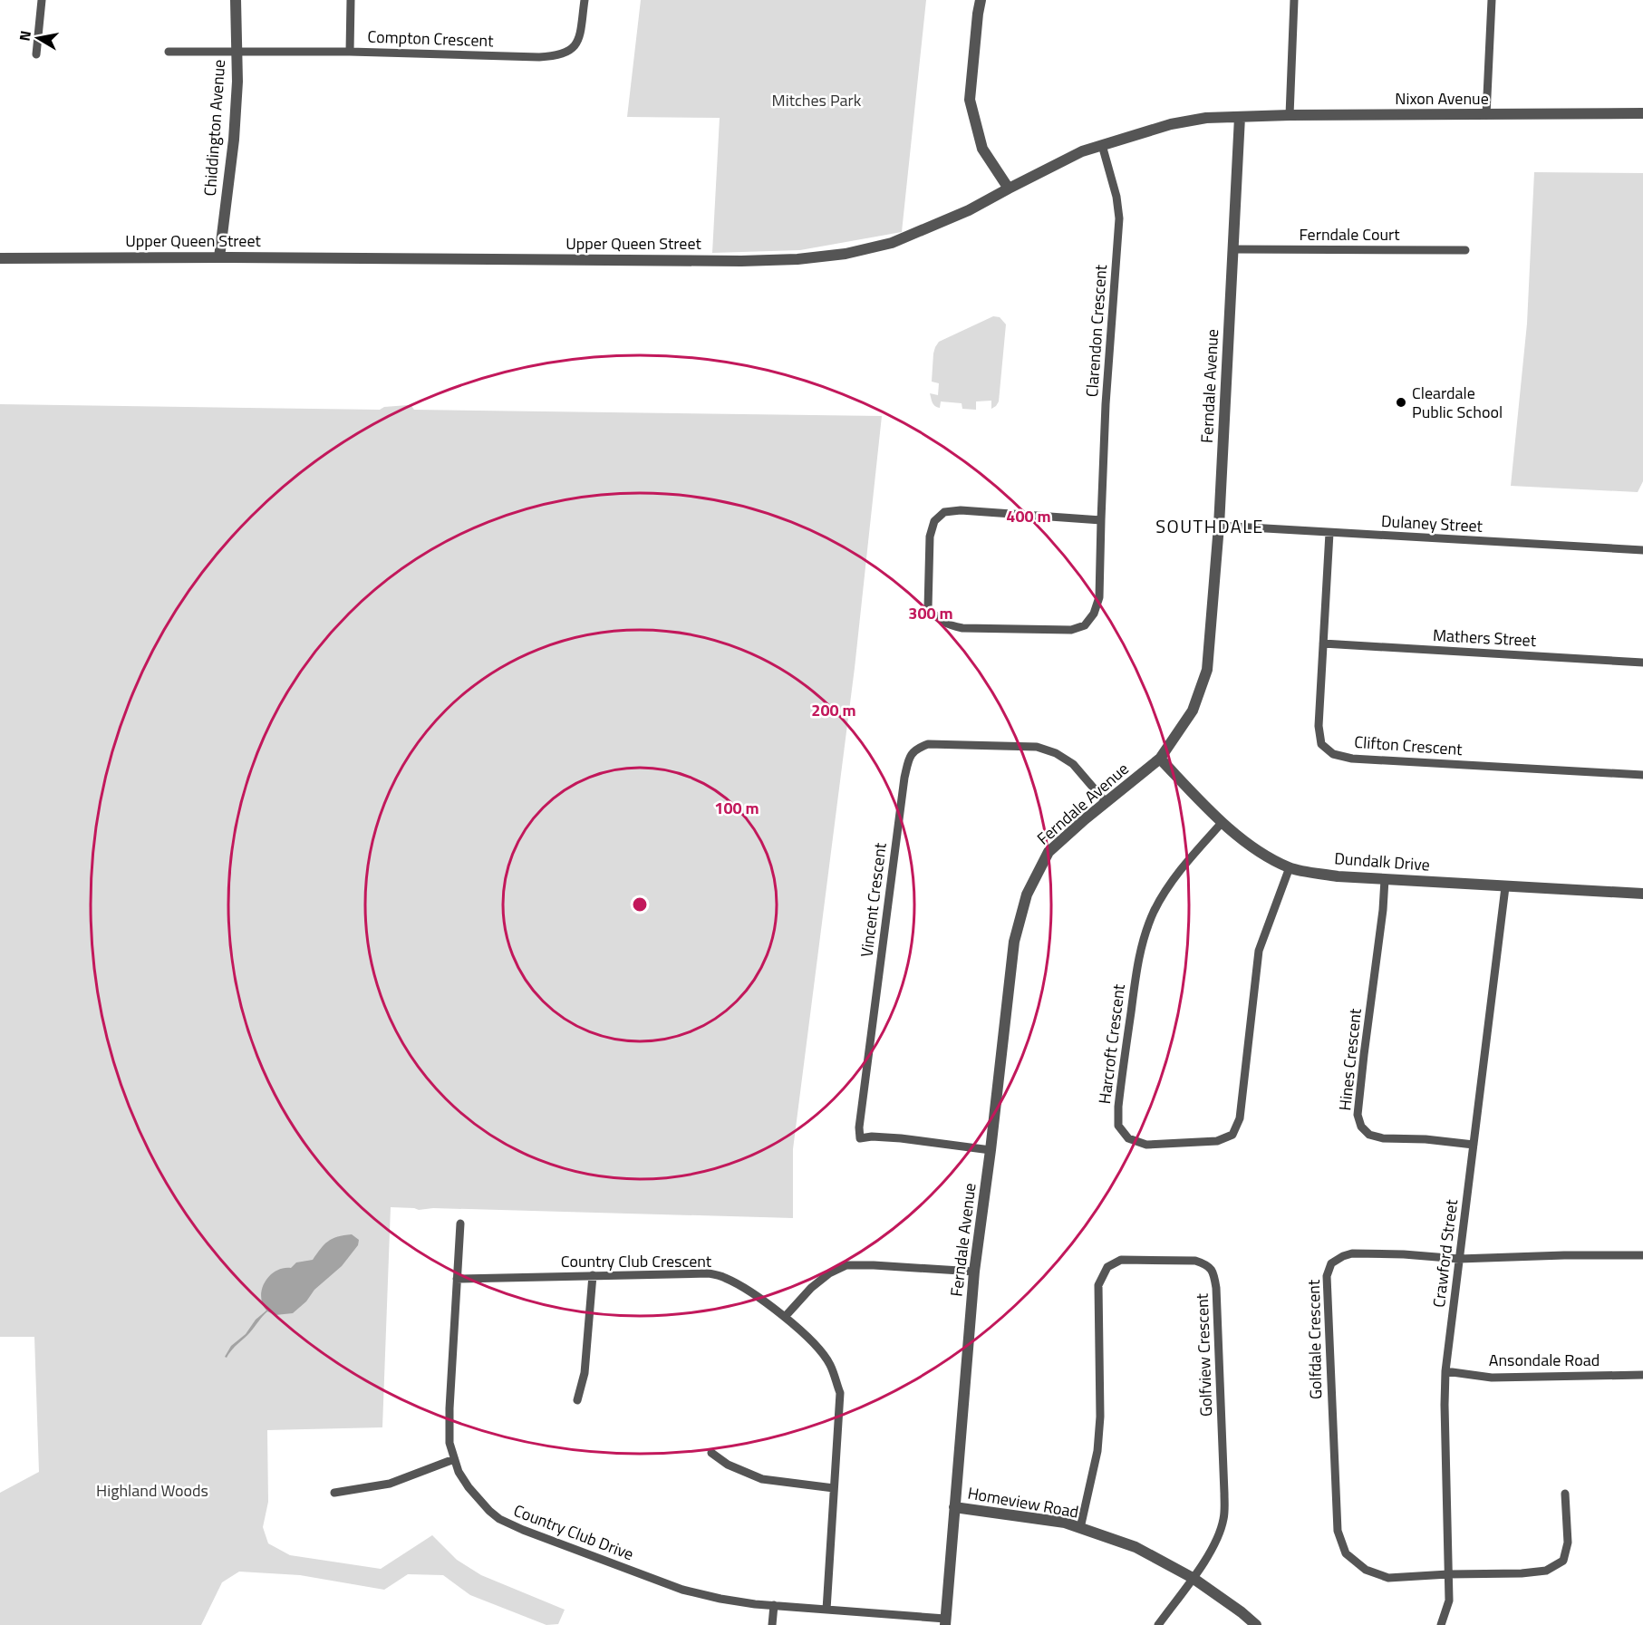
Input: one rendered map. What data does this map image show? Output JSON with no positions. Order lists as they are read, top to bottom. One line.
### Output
{"streets":{"street":["Compton Crescent","Nixon Avenue","Chiddington Avenue","Ferndale Court","Upper Queen Street","Clarendon Crescent","Ferndale Avenue","Dulaney Street","Mathers Street","Clifton Crescent","Dundalk Drive","Vincent Crescent","Harcroft Crescent","Hines Crescent","Crawford Street","Country Club Crescent","Golfdale Crescent","Golfview Crescent","Ansondale Road","Homeview Road","Country Club Drive"]},"crossings":[["Compton Crescent","Chiddington Avenue"],["Nixon Avenue","Upper Queen Street"],["Nixon Avenue","Ferndale Avenue"],["Chiddington Avenue","Upper Queen Street"],["Ferndale Court","Ferndale Avenue"],["Upper Queen Street","Clarendon Crescent"],["Upper Queen Street","Ferndale Avenue"],["Ferndale Avenue","Dulaney Street"],["Ferndale Avenue","Dundalk Drive"],["Ferndale Avenue","Vincent Crescent"],["Ferndale Avenue","Homeview Road"],["Ferndale Avenue","Country Club Drive"],["Dulaney Street","Clifton Crescent"],["Mathers Street","Clifton Crescent"],["Dundalk Drive","Harcroft Crescent"],["Dundalk Drive","Hines Crescent"],["Dundalk Drive","Crawford Street"],["Hines Crescent","Crawford Street"],["Crawford Street","Golfdale Crescent"],["Crawford Street","Ansondale Road"],["Country Club Crescent","Country Club Drive"],["Golfview Crescent","Homeview Road"]],"districts":["SOUTHDALE"],"parks":["Mitches Park","Highland Woods"],"places":["Cleardale Public School"],"north":"left","rings":["400 m","300 m","200 m","100 m"]}
